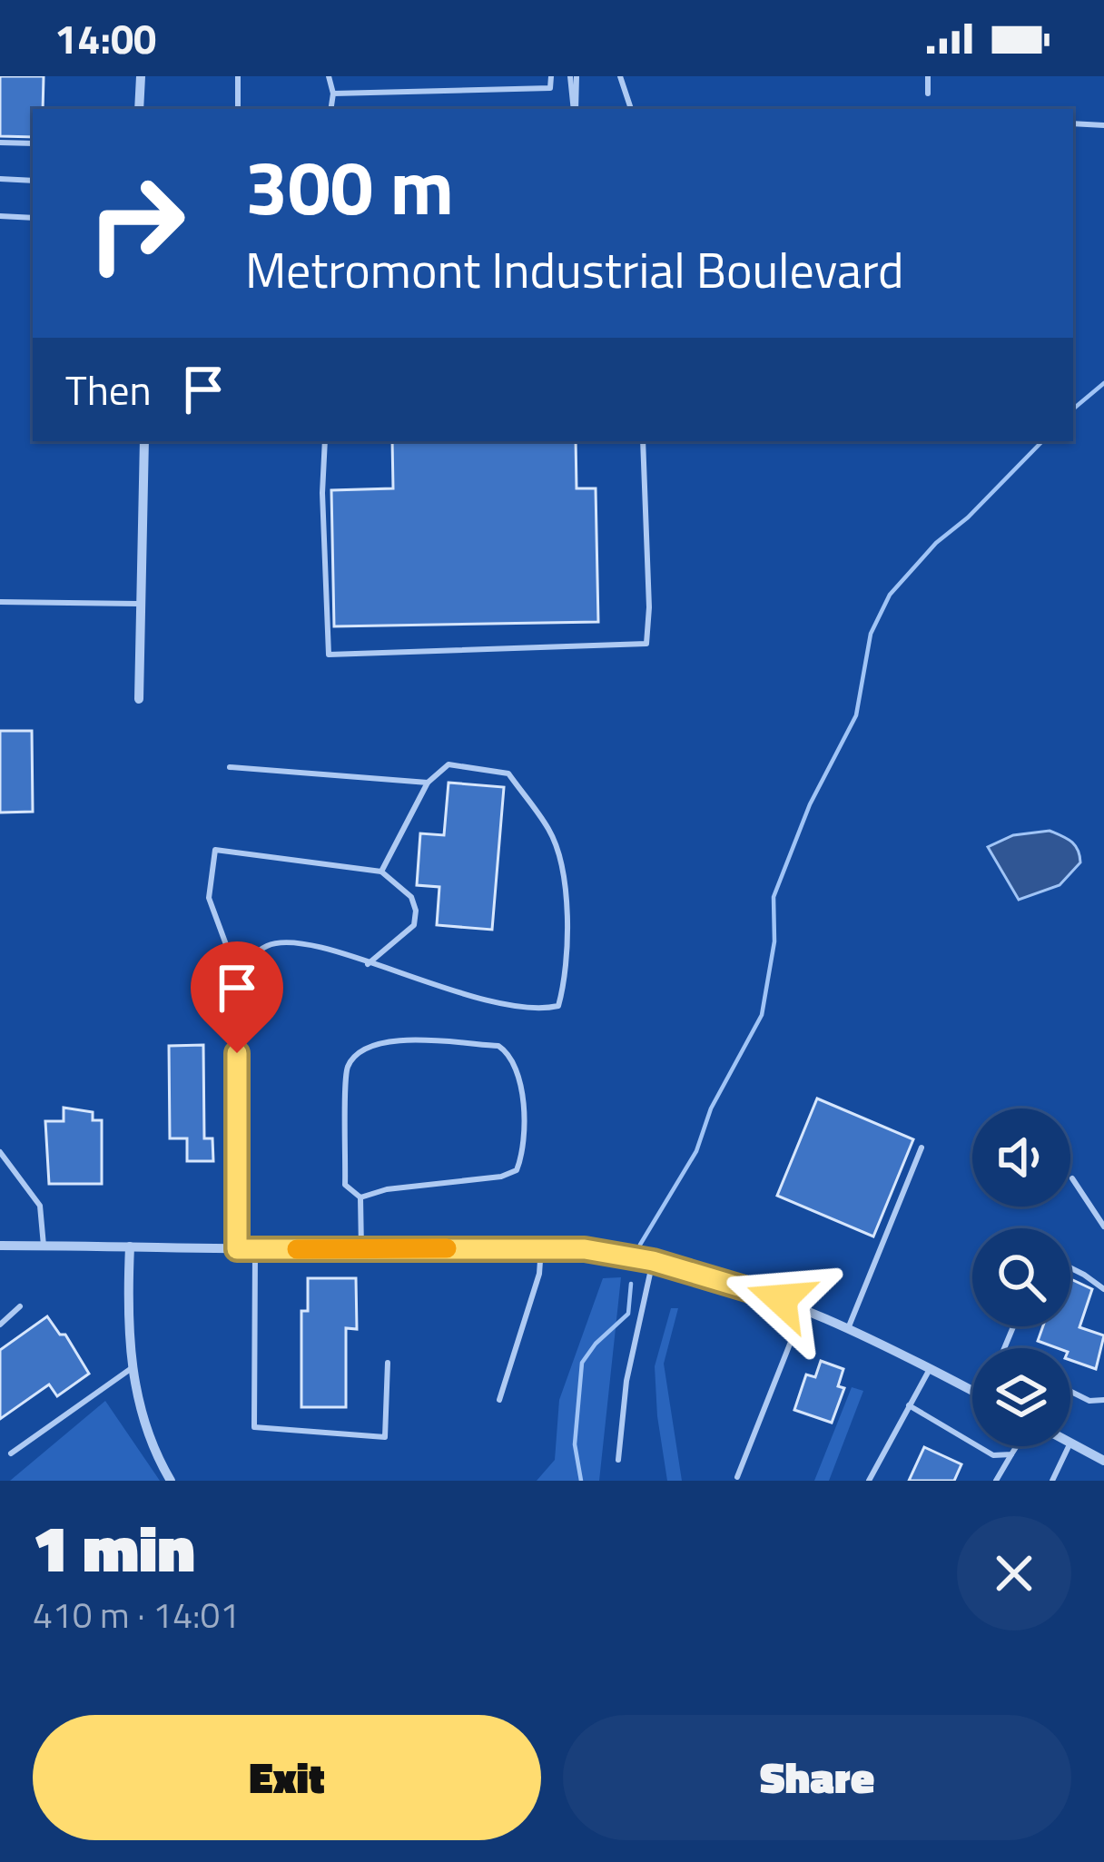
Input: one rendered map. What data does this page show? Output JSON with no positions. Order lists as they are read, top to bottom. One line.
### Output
{"page":{"status":"14:00","turn":["300 m","Metromont Industrial Boulevard"],"then":"Then","heading":["1 min","410 m · 14:01"],"buttons":["Exit","Share"]}}
